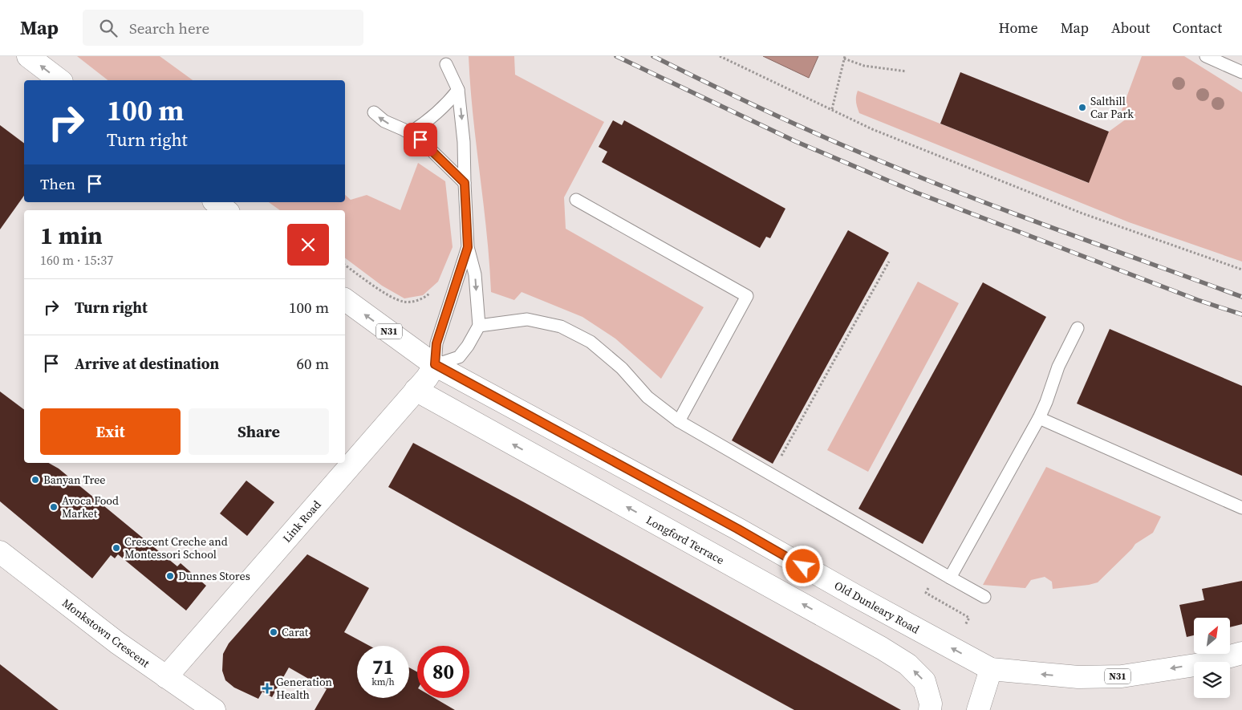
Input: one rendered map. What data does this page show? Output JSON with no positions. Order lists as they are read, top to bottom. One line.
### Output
{"streets":{"main road":["N31","Link Road","Longford Terrace","Old Dunleary Road","Monkstown Crescent"]},"crossings":[["N31","Link Road"],["N31","Old Dunleary Road"],["Link Road","Longford Terrace"],["Link Road","Old Dunleary Road"],["Link Road","Monkstown Crescent"]],"one_way":["Longford Terrace","Old Dunleary Road"],"places":{"other":["Salthill Car Park","Banyan Tree","Avoca Food Market","Crescent Creche and Montessori School","Dunnes Stores","Carat"],"health":["Generation Health"]},"north":"top right","page":{"header":"Map","search":"Search here","nav":["Home","Map","About","Contact"],"turn":["100 m","Turn right"],"then":"Then","heading":["1 min","160 m · 15:37"],"list":[{"name":"Turn right","value":"100 m"},{"name":"Arrive at destination","value":"60 m"}],"buttons":["Exit","Share"],"speed":"71 km/h","limit":"80"}}
